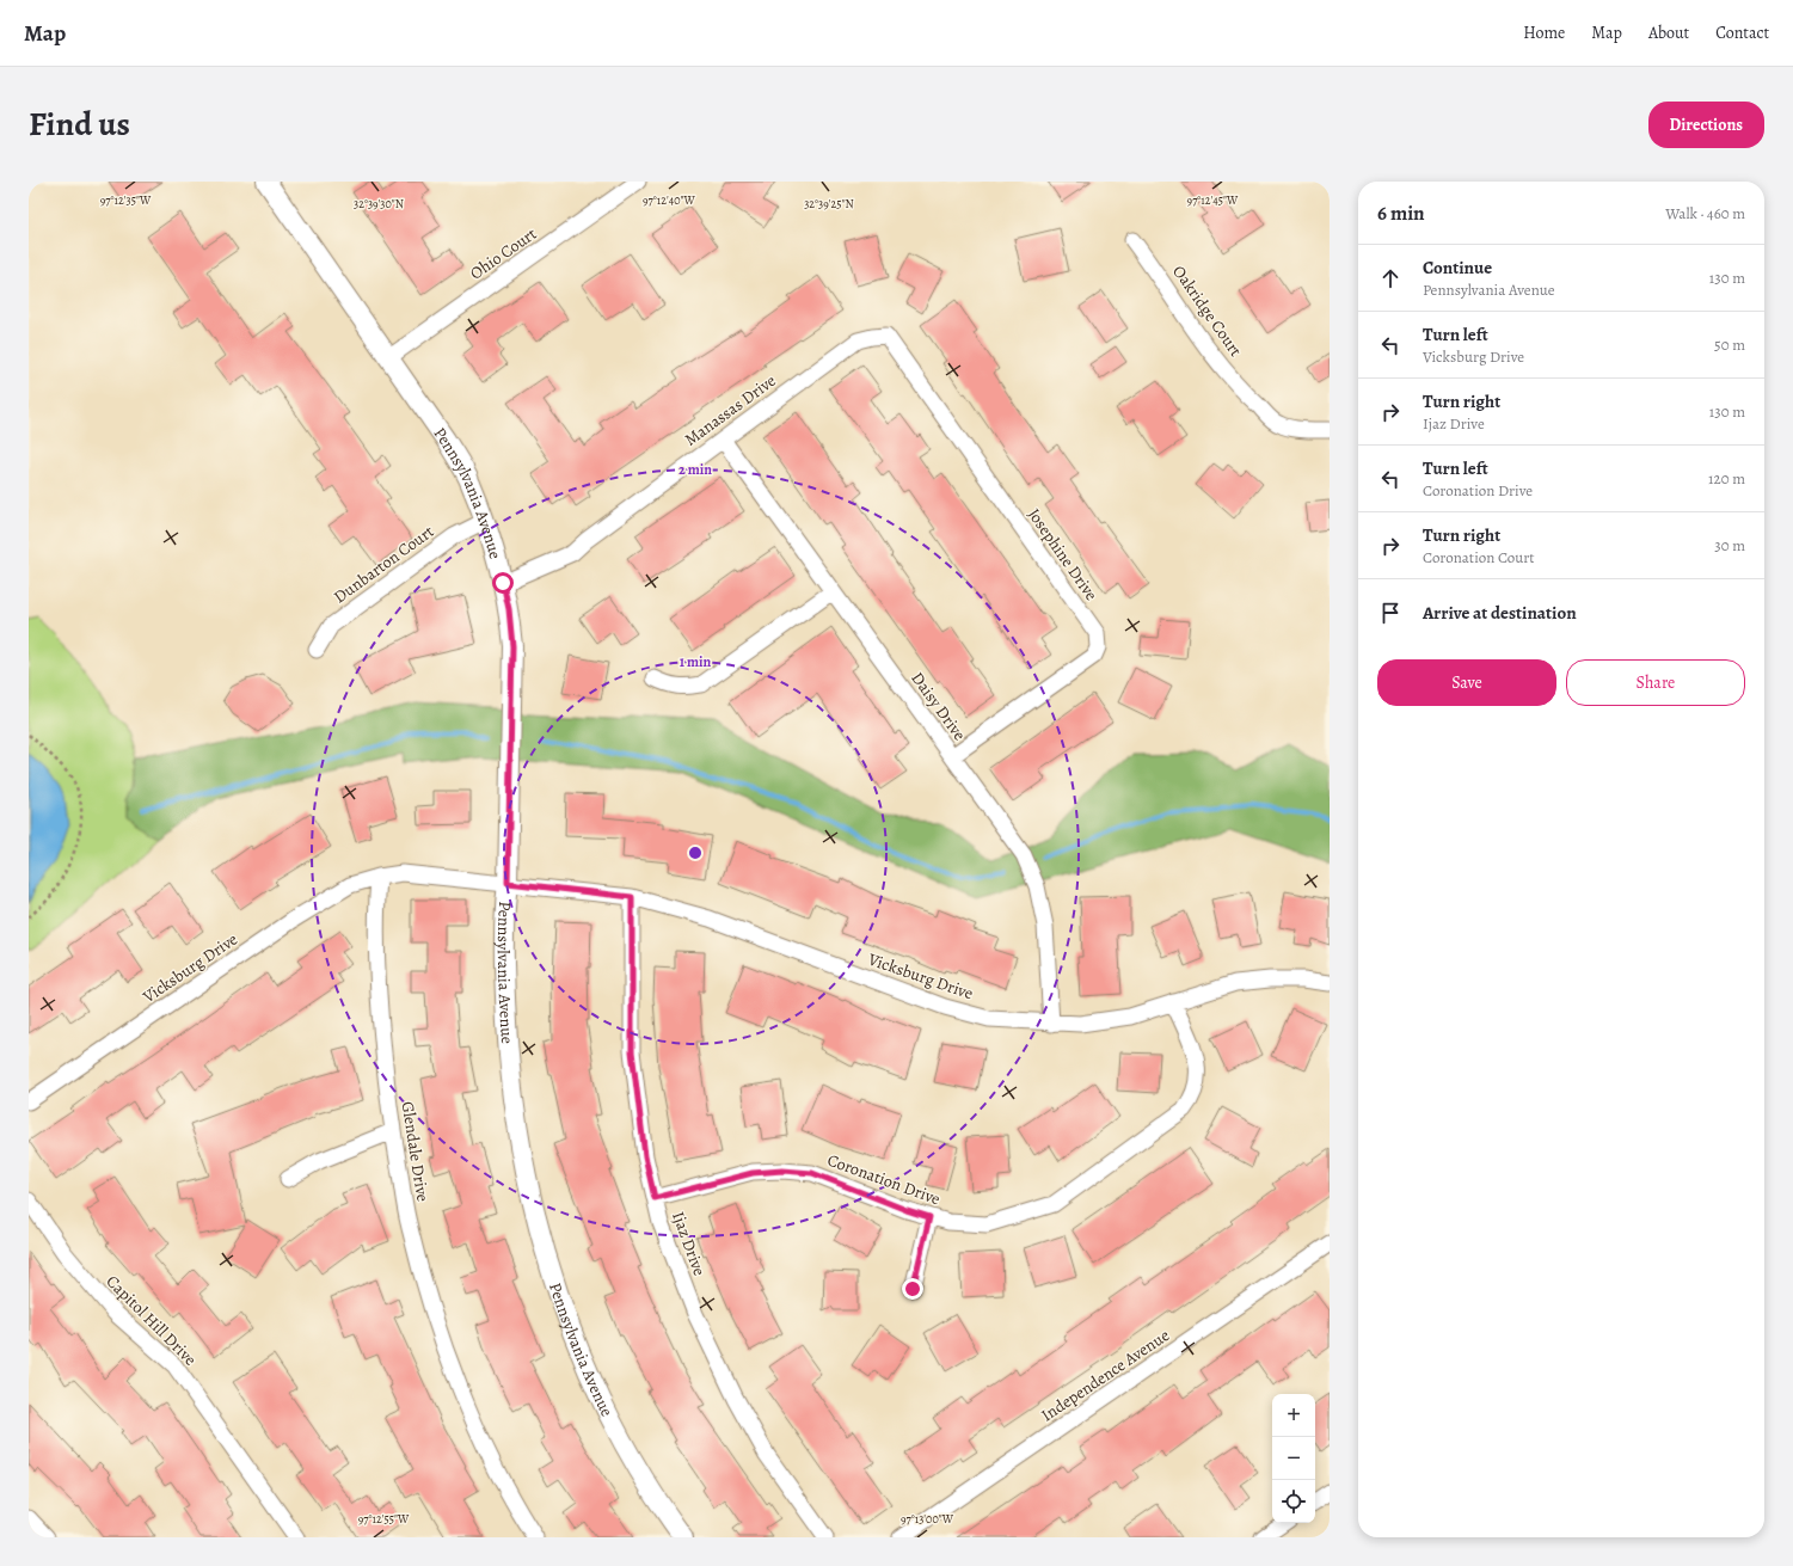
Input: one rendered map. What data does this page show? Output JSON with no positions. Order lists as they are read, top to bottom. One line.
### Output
{"streets":{"street":["Ohio Court","Oakridge Court","Manassas Drive","Pennsylvania Avenue","Josephine Drive","Dunbarton Court","Daisy Drive","Vicksburg Drive","Glendale Drive","Coronation Drive","Ijaz Drive","Capitol Hill Drive","Independence Avenue"]},"crossings":[["Ohio Court","Pennsylvania Avenue"],["Manassas Drive","Pennsylvania Avenue"],["Manassas Drive","Josephine Drive"],["Manassas Drive","Daisy Drive"],["Pennsylvania Avenue","Dunbarton Court"],["Pennsylvania Avenue","Vicksburg Drive"],["Josephine Drive","Daisy Drive"],["Daisy Drive","Vicksburg Drive"],["Vicksburg Drive","Glendale Drive"],["Vicksburg Drive","Coronation Drive"],["Vicksburg Drive","Ijaz Drive"],["Coronation Drive","Ijaz Drive"]],"page":{"header":"Map","nav":["Home","Map","About","Contact"],"title":"Find us","buttons":["Directions",["Save","Share"]],"heading":["6 min","Walk · 460 m"],"list":[["Continue","Pennsylvania Avenue","130 m"],["Turn left","Vicksburg Drive","50 m"],["Turn right","Ijaz Drive","130 m"],["Turn left","Coronation Drive","120 m"],["Turn right","Coronation Court","30 m"],"Arrive at destination"],"map_buttons":["+","−"]},"coordinates":["97°12'35\"W","97°12'40\"W","97°12'45\"W","32°39'30\"N","32°39'25\"N","97°12'55\"W","97°13'00\"W"],"rings":["2 min","1 min"]}
